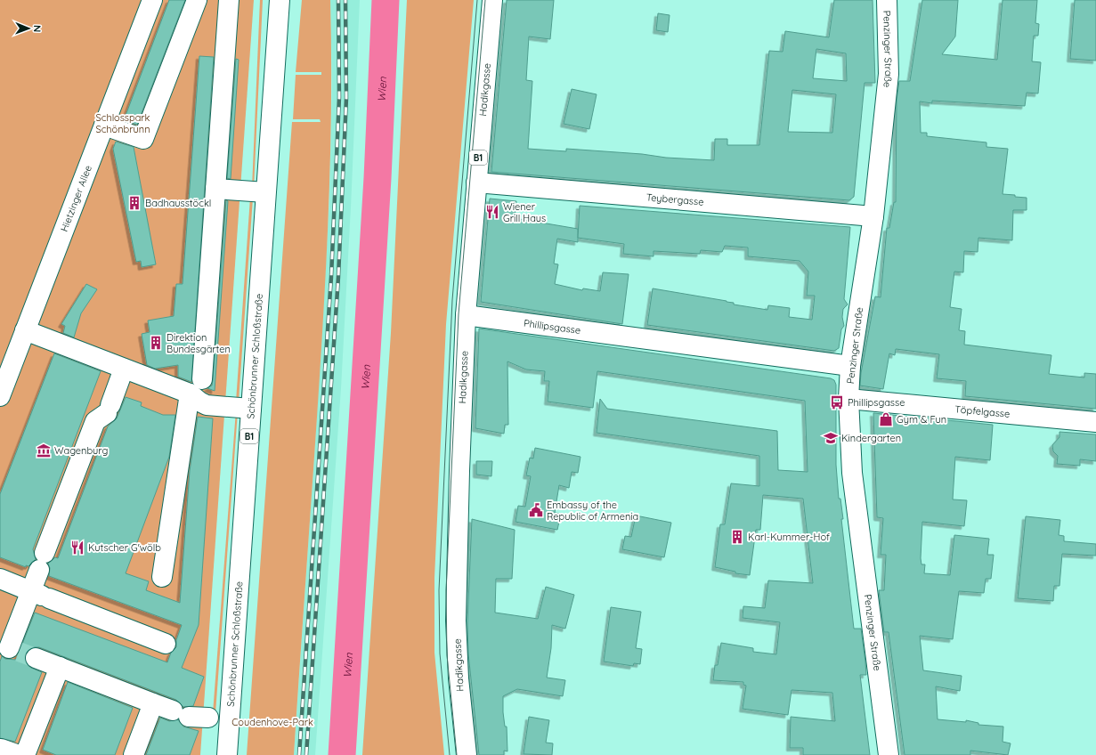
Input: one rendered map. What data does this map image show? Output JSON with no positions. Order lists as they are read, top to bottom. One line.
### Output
{"streets":{"street":["Penzinger Straße","Hadikgasse","B1","Hietzinger Allee","Teybergasse","Phillipsgasse","Schönbrunner Schloßstraße","Töpfelgasse"]},"crossings":[["Penzinger Straße","Teybergasse"],["Penzinger Straße","Phillipsgasse"],["Penzinger Straße","Töpfelgasse"],["Hadikgasse","Teybergasse"],["Hadikgasse","Phillipsgasse"]],"water":["Wien"],"parks":["Schlosspark Schönbrunn","Coudenhove-Park"],"places":{"building":["Badhausstöckl","Direktion Bundesgärten","Karl-Kummer-Hof"],"restaurant":["Wiener Grill Haus","Kutscher G'wölb"],"bus stop":["Phillipsgasse"],"shop":["Gym & Fun"],"school or university":["Kindergarten"],"museum":["Wagenburg"],"public building":["Embassy of the Republic of Armenia"]},"north":"right"}
